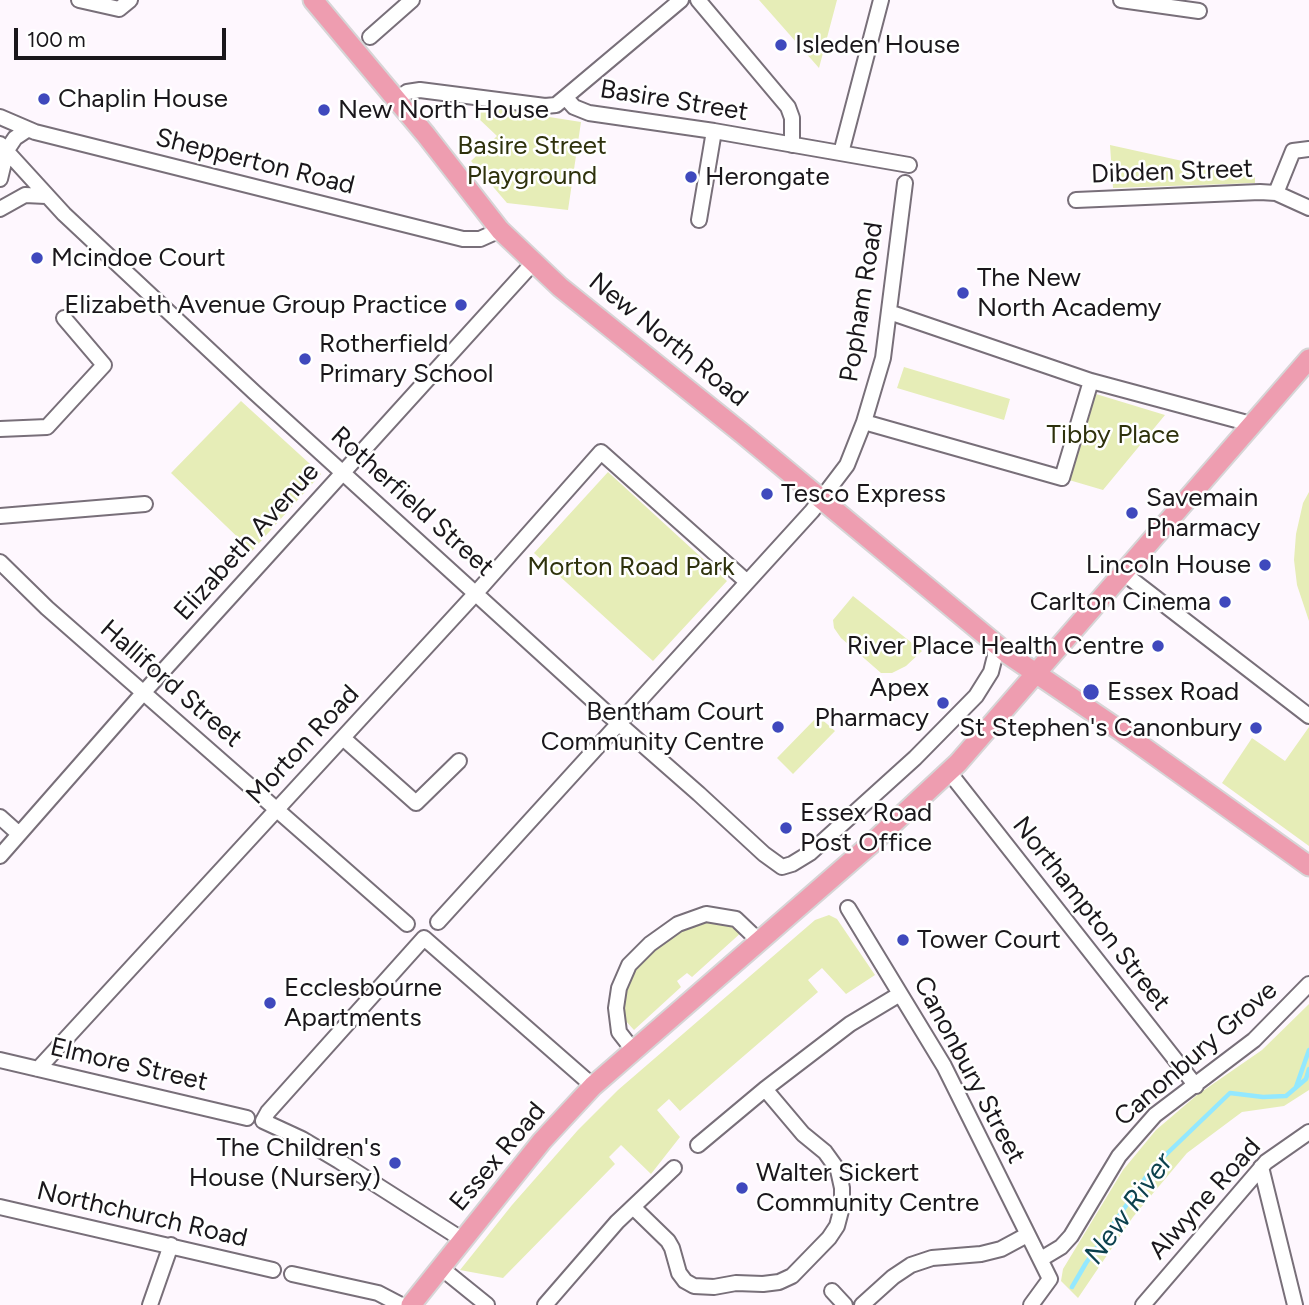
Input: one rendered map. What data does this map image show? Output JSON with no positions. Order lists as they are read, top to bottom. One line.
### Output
{"streets":{"main road":["New North Road","Essex Road"],"street":["Basire Street","Shepperton Road","Dibden Street","Popham Road","Rotherfield Street","Elizabeth Avenue","Halliford Street","Morton Road","Northampton Street","Canonbury Grove","Elmore Street","Canonbury Street","Alwyne Road","Northchurch Road"]},"crossings":[["Basire Street","New North Road"],["Shepperton Road","New North Road"],["Popham Road","New North Road"],["Popham Road","Rotherfield Street"],["Popham Road","Morton Road"],["New North Road","Rotherfield Street"],["New North Road","Elizabeth Avenue"],["New North Road","Essex Road"],["Rotherfield Street","Elizabeth Avenue"],["Rotherfield Street","Morton Road"],["Elizabeth Avenue","Halliford Street"],["Halliford Street","Morton Road"],["Morton Road","Elmore Street"],["Northampton Street","Canonbury Grove"],["Northampton Street","Essex Road"],["Canonbury Grove","Canonbury Street"]],"water":["New River"],"parks":["Basire Street Playground","Tibby Place","Morton Road Park"],"places":["Isleden House","Chaplin House","New North House","Herongate","Mcindoe Court","The New North Academy","Elizabeth Avenue Group Practice","Rotherfield Primary School","Tesco Express","Savemain Pharmacy","Lincoln House","Carlton Cinema","River Place Health Centre","Essex Road","Apex Pharmacy","Bentham Court Community Centre","St Stephen's Canonbury","Essex Road Post Office","Tower Court","Ecclesbourne Apartments","The Children's House (Nursery)","Walter Sickert Community Centre"],"scale_bar":"100 m"}
